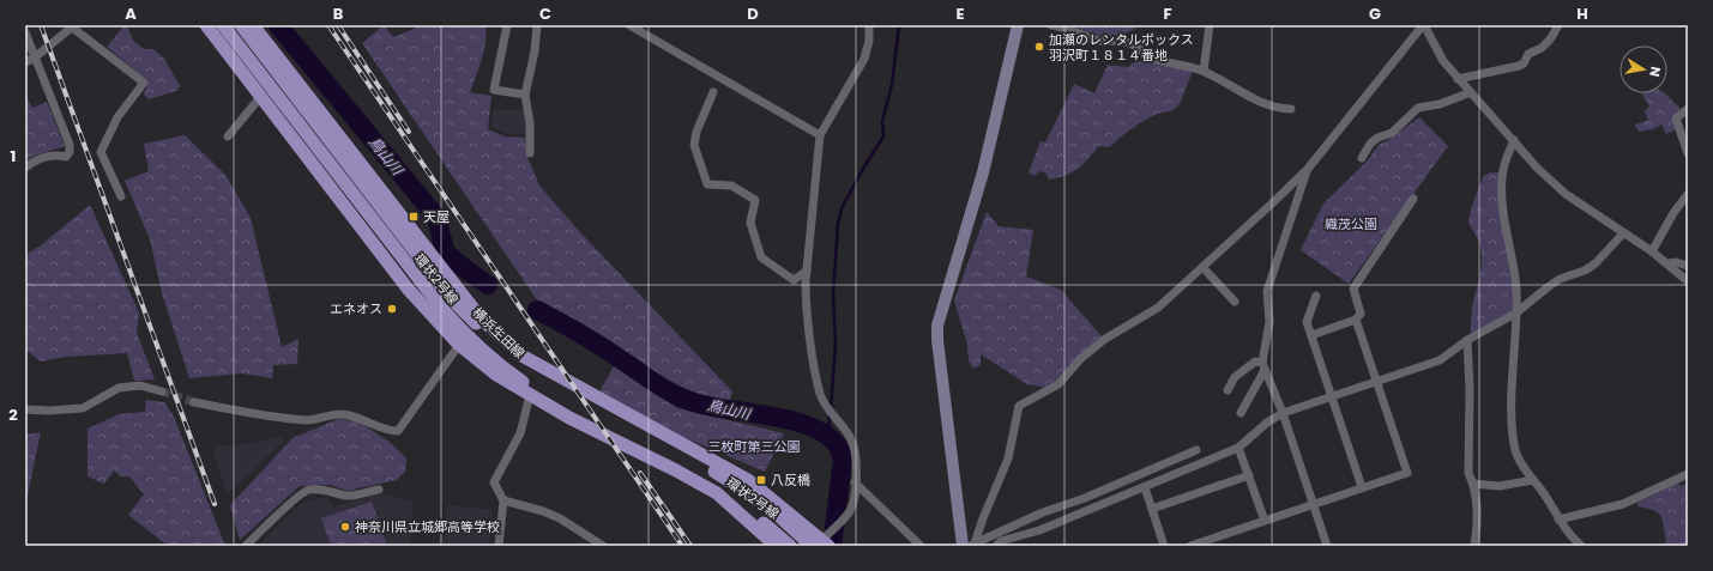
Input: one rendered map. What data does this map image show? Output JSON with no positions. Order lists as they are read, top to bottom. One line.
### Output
{"streets":{"main road":["環状2号線","横浜生田線"]},"crossings":[["環状2号線","横浜生田線"]],"water":["鳥山川"],"parks":["織茂公園","三枚町第三公園"],"places":{"other":["加瀬のレンタルボックス 羽沢町１８１４番地","エネオス","神奈川県立城郷高等学校"],"transit":["天屋","八反橋"]},"north":"right","grid":{"columns":["A","B","C","D","E","F","G","H"],"rows":["1","2"]}}
